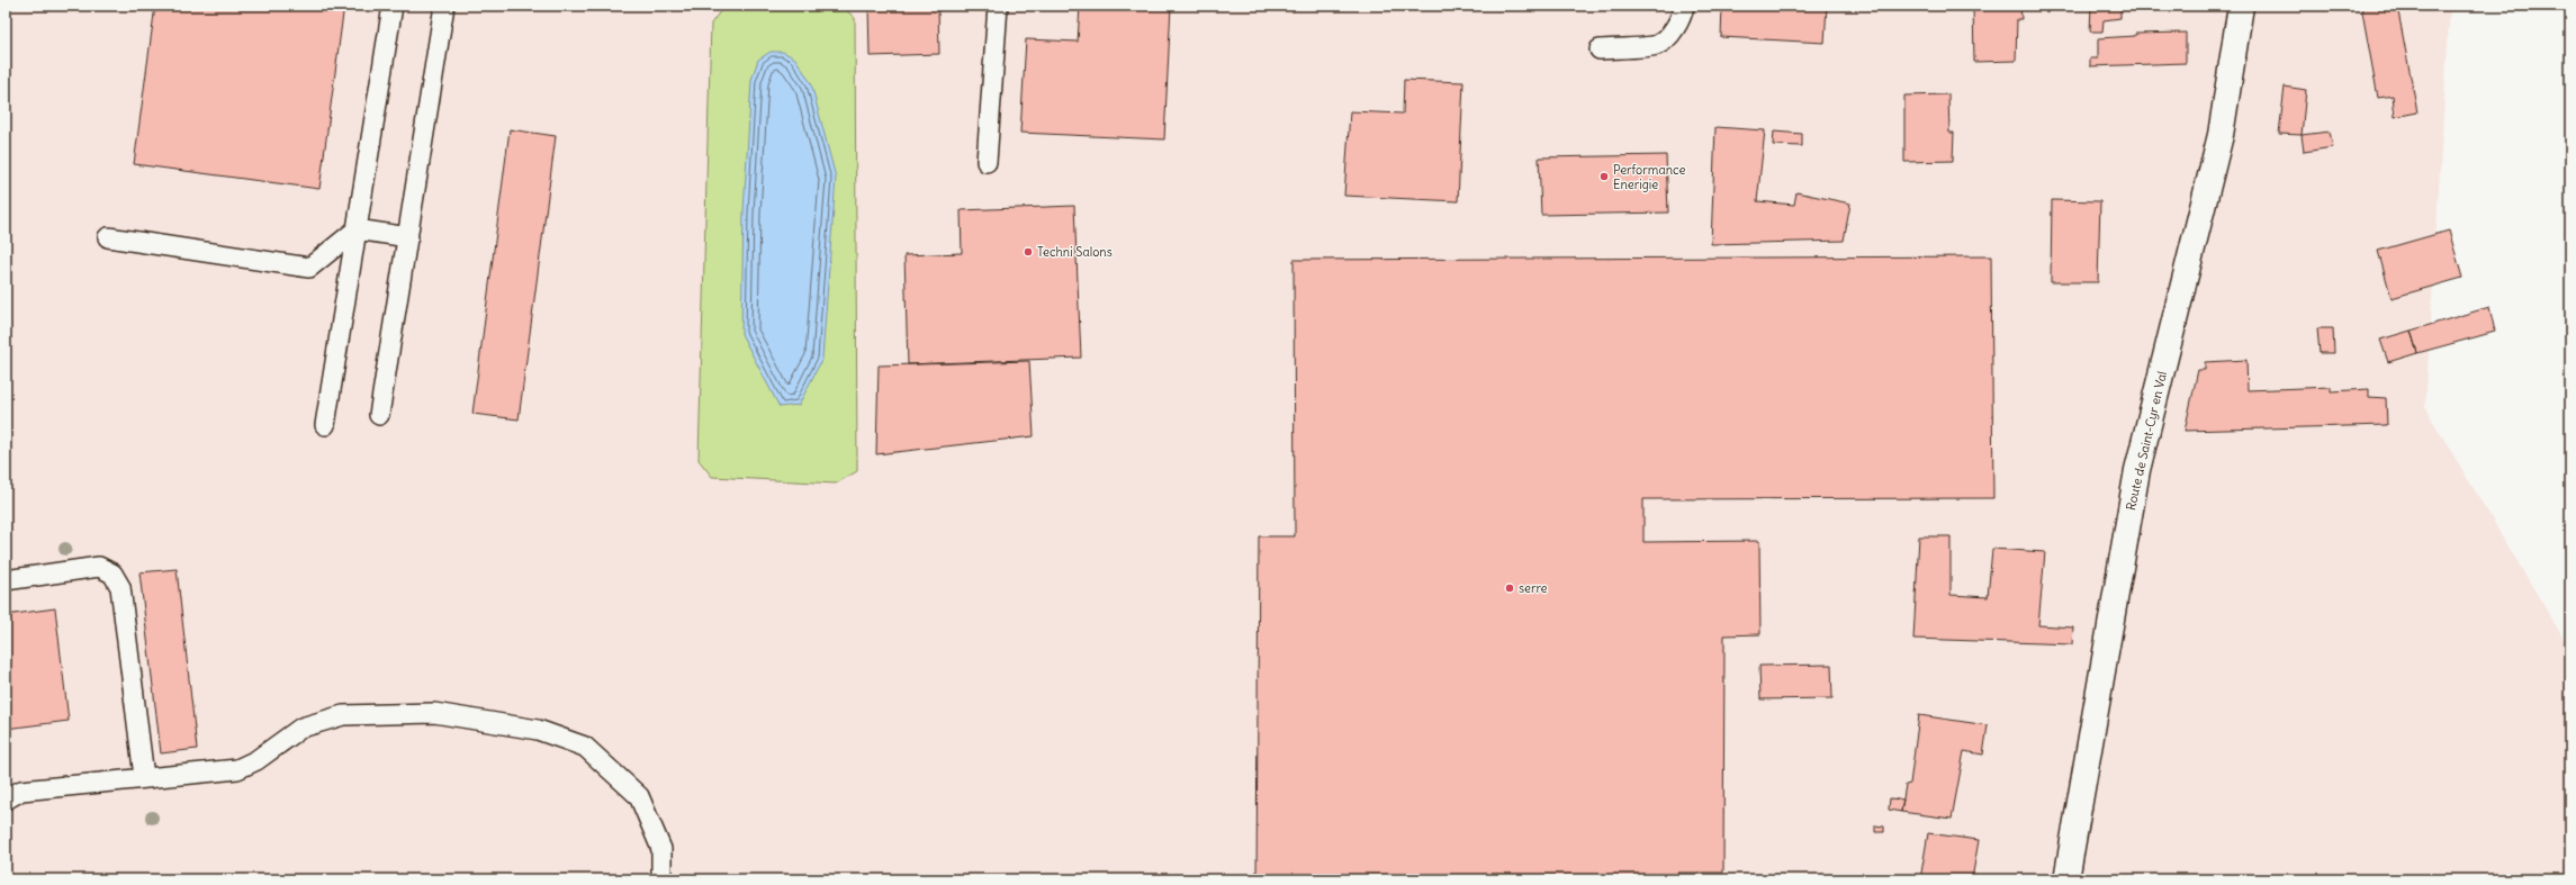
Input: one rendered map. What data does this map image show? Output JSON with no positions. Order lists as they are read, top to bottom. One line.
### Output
{"streets":{"street":["Route de Saint-Cyr en Val"]},"places":["Performance Enerigie","Techni Salons","serre"]}
